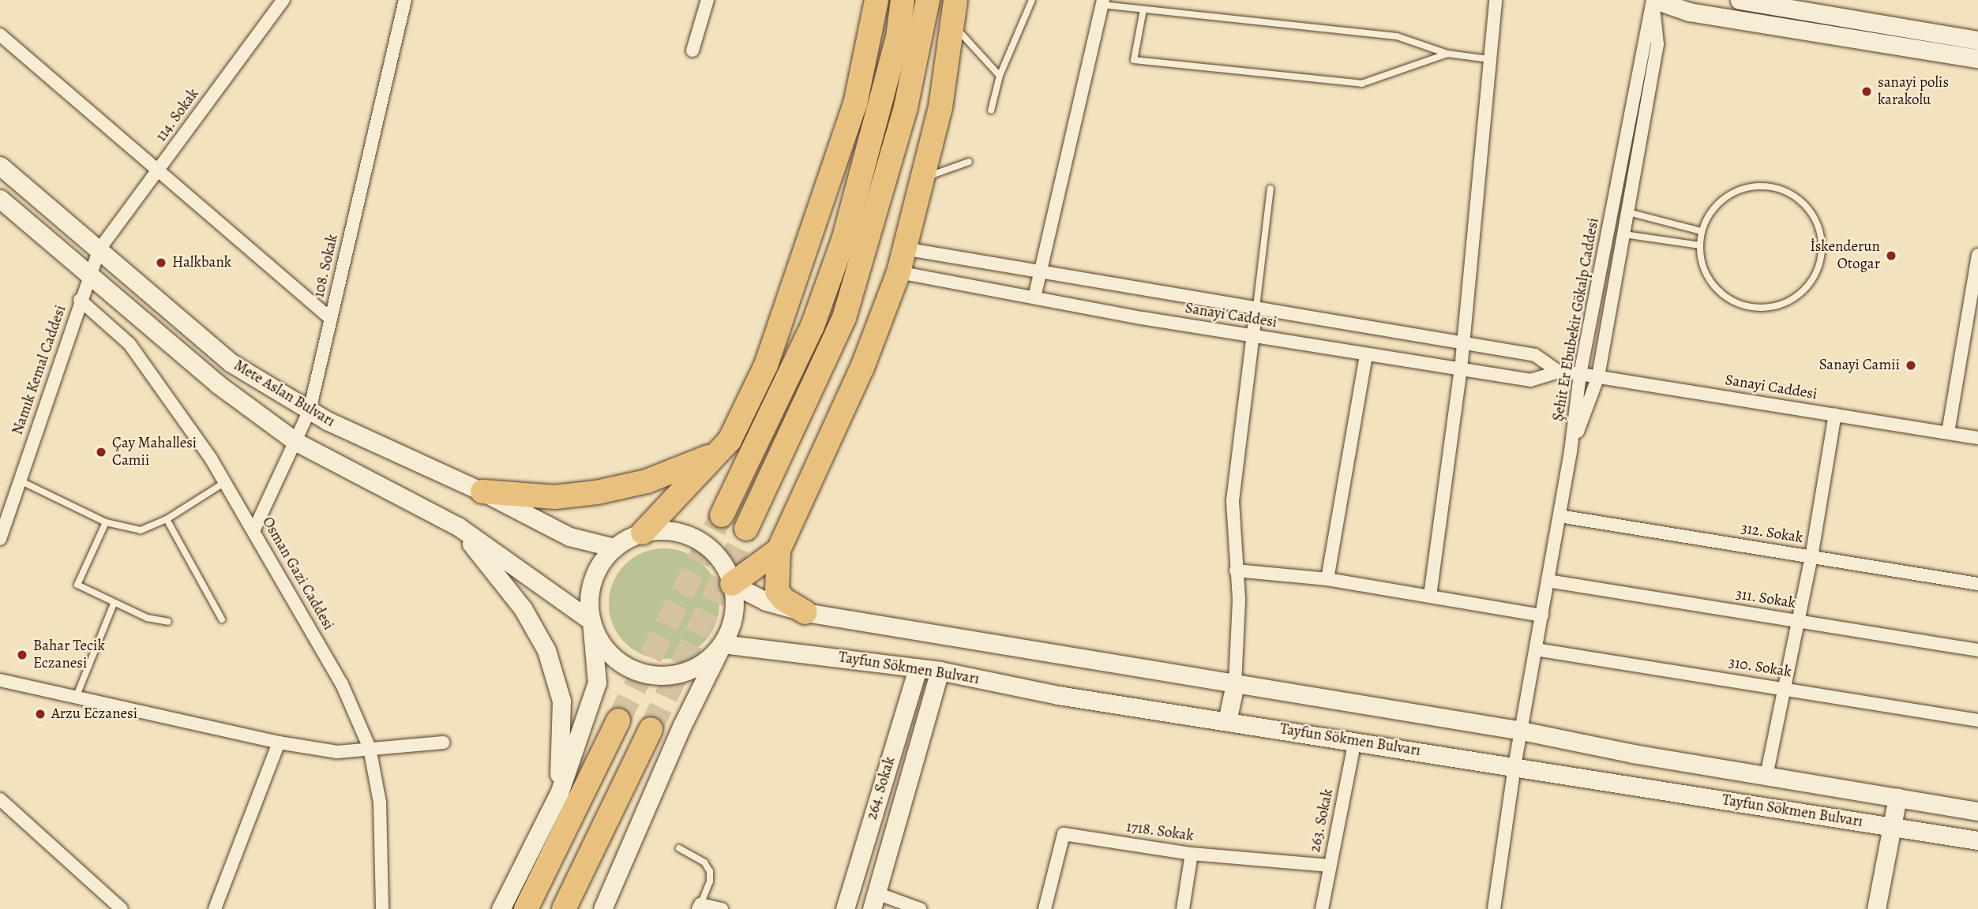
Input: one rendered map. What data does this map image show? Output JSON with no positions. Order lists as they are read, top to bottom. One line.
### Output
{"streets":{"main road":["Mete Aslan Bulvarı","Tayfun Sökmen Bulvarı","264. Sokak"],"street":["114. Sokak","108. Sokak","Sanayi Caddesi","Şehit Er Ebubekir Gökalp Caddesi","Namık Kemal Caddesi","312. Sokak","Osman Gazi Caddesi","311. Sokak","310. Sokak","263. Sokak","1718. Sokak"]},"crossings":[["114. Sokak","Namık Kemal Caddesi"],["114. Sokak","Mete Aslan Bulvarı"],["108. Sokak","Mete Aslan Bulvarı"],["108. Sokak","Osman Gazi Caddesi"],["Sanayi Caddesi","Şehit Er Ebubekir Gökalp Caddesi"],["Namık Kemal Caddesi","Mete Aslan Bulvarı"],["Namık Kemal Caddesi","Osman Gazi Caddesi"],["Mete Aslan Bulvarı","Tayfun Sökmen Bulvarı"],["Tayfun Sökmen Bulvarı","264. Sokak"],["Tayfun Sökmen Bulvarı","263. Sokak"],["263. Sokak","1718. Sokak"]],"places":["sanayi polis karakolu","İskenderun Otogar","Halkbank","Sanayi Camii","Çay Mahallesi Camii","Bahar Tecik Eczanesi","Arzu Eczanesi"]}
